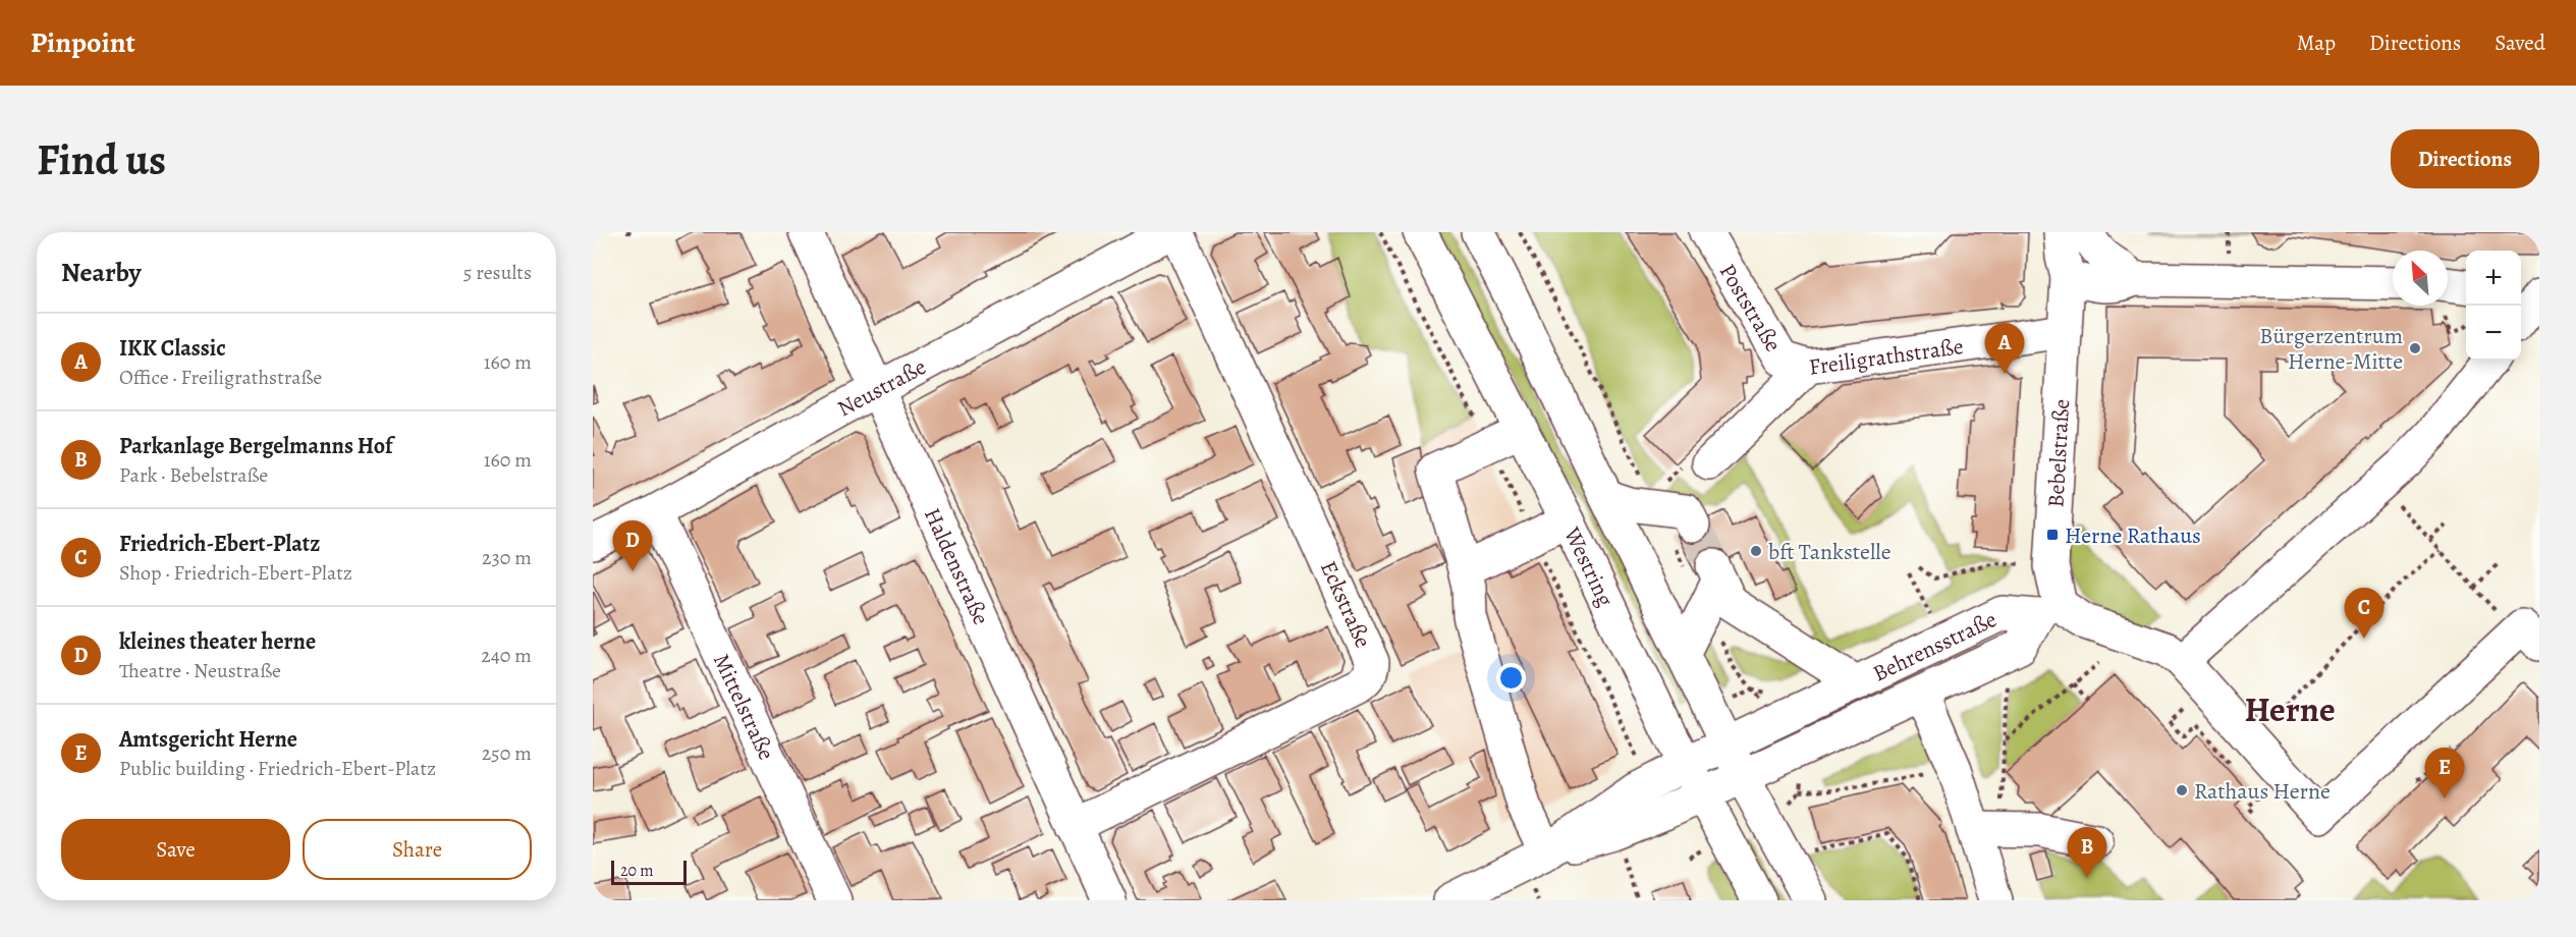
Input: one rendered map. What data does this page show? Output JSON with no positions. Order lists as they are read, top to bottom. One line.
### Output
{"streets":{"street":["Poststraße","Freiligrathstraße","Neustraße","Bebelstraße","Haldenstraße","Westring","Eckstraße","Behrensstraße","Mittelstraße"]},"crossings":[["Poststraße","Freiligrathstraße"],["Freiligrathstraße","Bebelstraße"],["Neustraße","Haldenstraße"],["Neustraße","Mittelstraße"],["Bebelstraße","Behrensstraße"],["Haldenstraße","Eckstraße"],["Westring","Behrensstraße"]],"districts":["Herne"],"places":{"other":["Bürgerzentrum Herne-Mitte","bft Tankstelle","Rathaus Herne"],"transit":["Herne Rathaus"]},"scale_bar":"20 m","north":"top left","page":{"header":"Pinpoint","nav":["Map","Directions","Saved"],"buttons":["Directions",["Save","Share"]],"title":"Find us","heading":["Nearby","5 results"],"map_buttons":["+","−"],"list":[{"mark":"A","name":"IKK Classic","note":"Office · Freiligrathstraße","value":"160 m"},{"mark":"B","name":"Parkanlage Bergelmanns Hof","note":"Park · Bebelstraße","value":"160 m"},{"mark":"C","name":"Friedrich-Ebert-Platz","note":"Shop · Friedrich-Ebert-Platz","value":"230 m"},{"mark":"D","name":"kleines theater herne","note":"Theatre · Neustraße","value":"240 m"},{"mark":"E","name":"Amtsgericht Herne","note":"Public building · Friedrich-Ebert-Platz","value":"250 m"}],"pins":["A","D","C","E","B"],"scale":"20 m"}}
